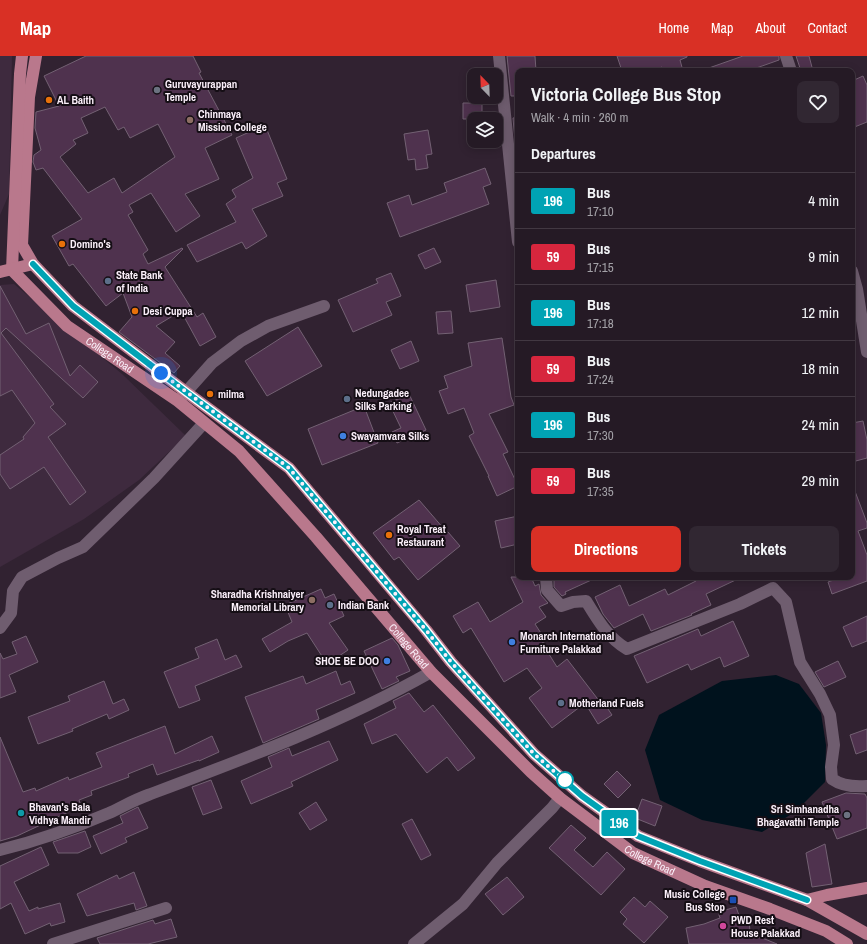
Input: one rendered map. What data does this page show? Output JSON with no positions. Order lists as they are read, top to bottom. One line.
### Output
{"streets":{"main road":["College Road"]},"places":{"other":["Guruvayurappan Temple","AL Baith","Chinmaya Mission College","Domino's","State Bank of India","Desi Cuppa","milma","Nedungadee Silks Parking","Swayamvara Silks","Royal Treat Restaurant","Sharadha Krishnaiyer Memorial Library","Indian Bank","Monarch International Furniture Palakkad","SHOE BE DOO","Motherland Fuels","Bhavan's Bala Vidhya Mandir","Sri Simhanadha Bhagavathi Temple","PWD Rest House Palakkad"],"transit":["Music College Bus Stop"]},"lines":["bus line 196"],"north":"top left","page":{"header":"Map","nav":["Home","Map","About","Contact"],"on_map":"196","heading":[["Victoria College Bus Stop","Walk · 4 min · 260 m"],"Departures"],"list":[{"mark":"196","name":"Bus","note":"17:10","value":"4 min"},{"mark":"59","name":"Bus","note":"17:15","value":"9 min"},{"mark":"196","name":"Bus","note":"17:18","value":"12 min"},{"mark":"59","name":"Bus","note":"17:24","value":"18 min"},{"mark":"196","name":"Bus","note":"17:30","value":"24 min"},{"mark":"59","name":"Bus","note":"17:35","value":"29 min"}],"buttons":["Directions","Tickets"]}}
